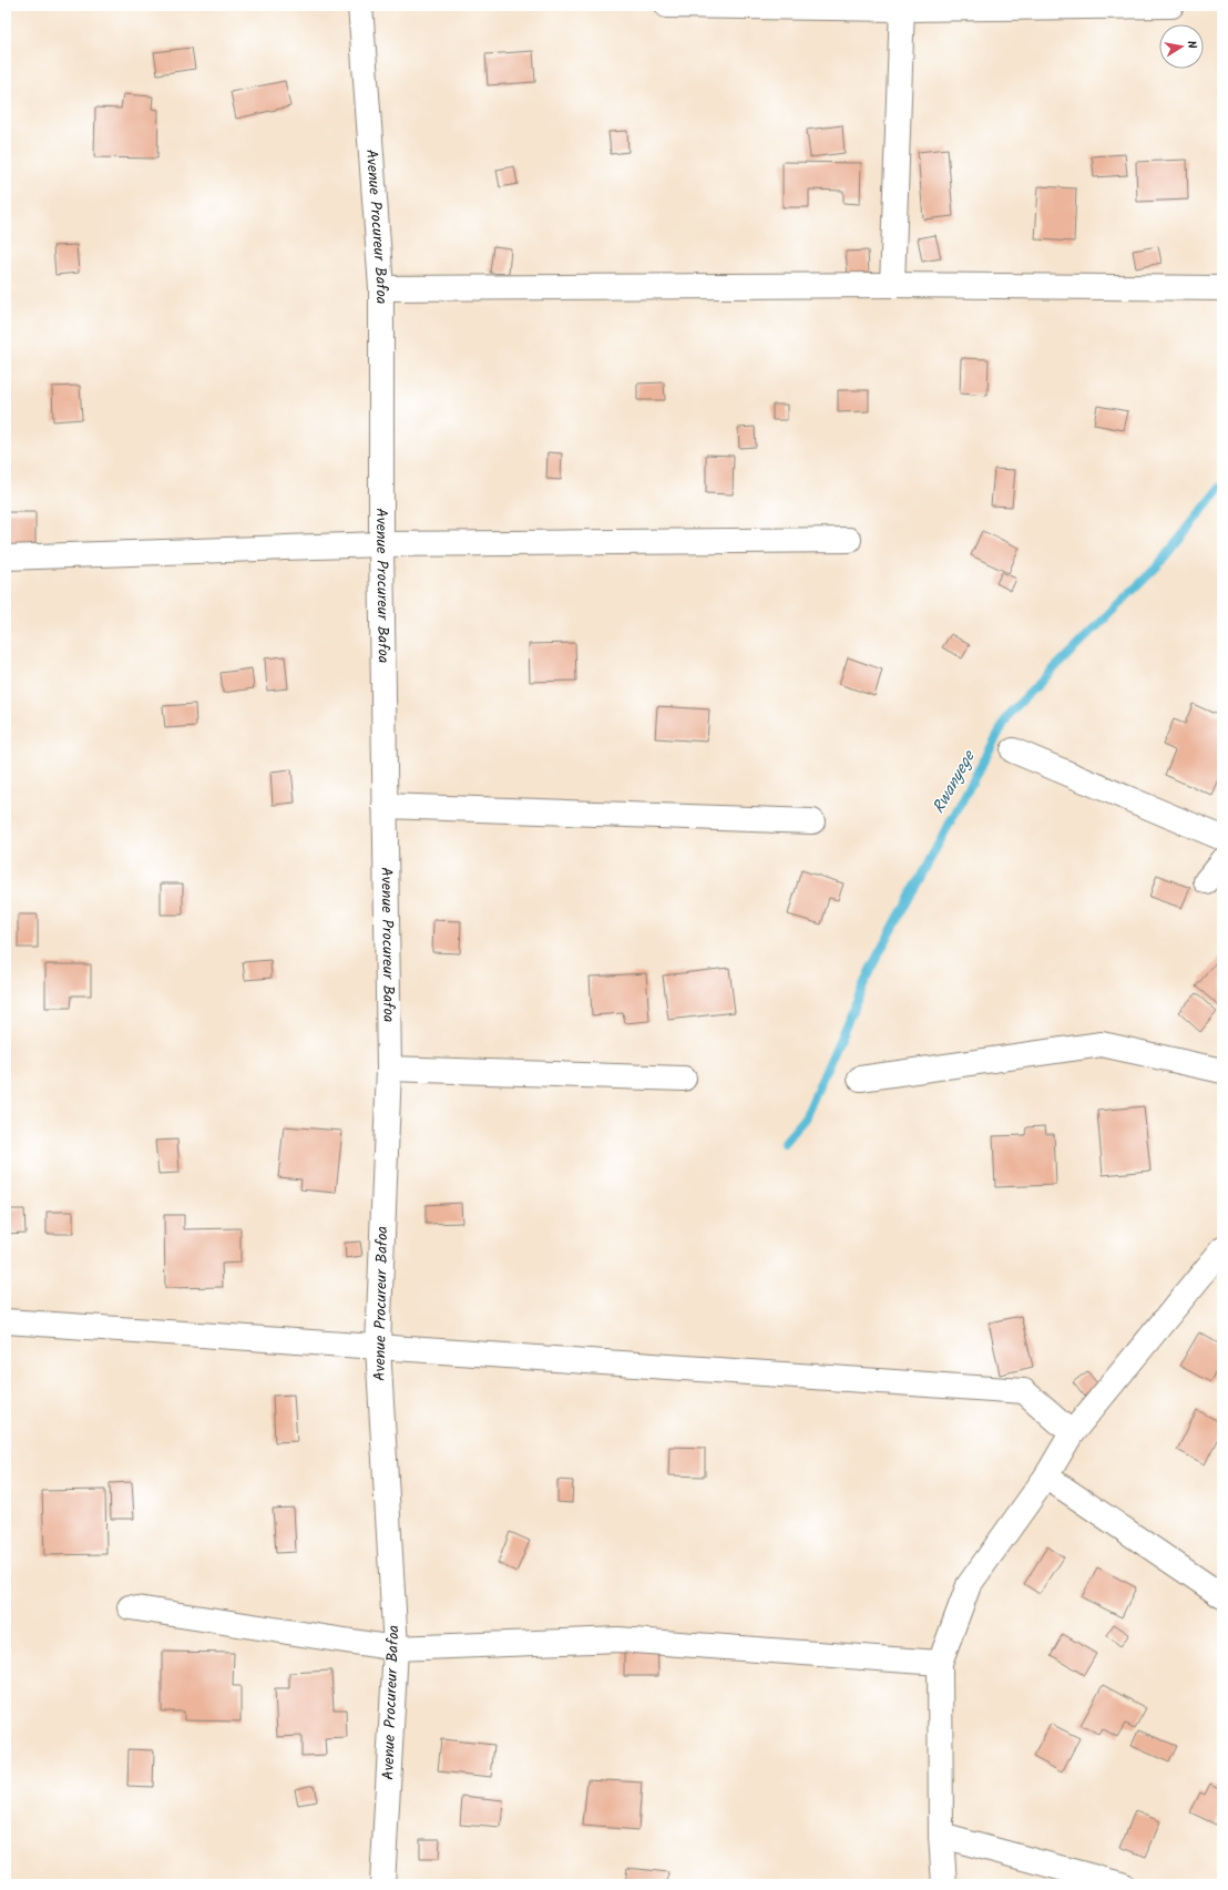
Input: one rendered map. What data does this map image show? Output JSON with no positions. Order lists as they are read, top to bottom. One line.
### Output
{"streets":{"street":["Avenue Procureur Bafoa"]},"water":["Rwanyege"],"north":"right"}
